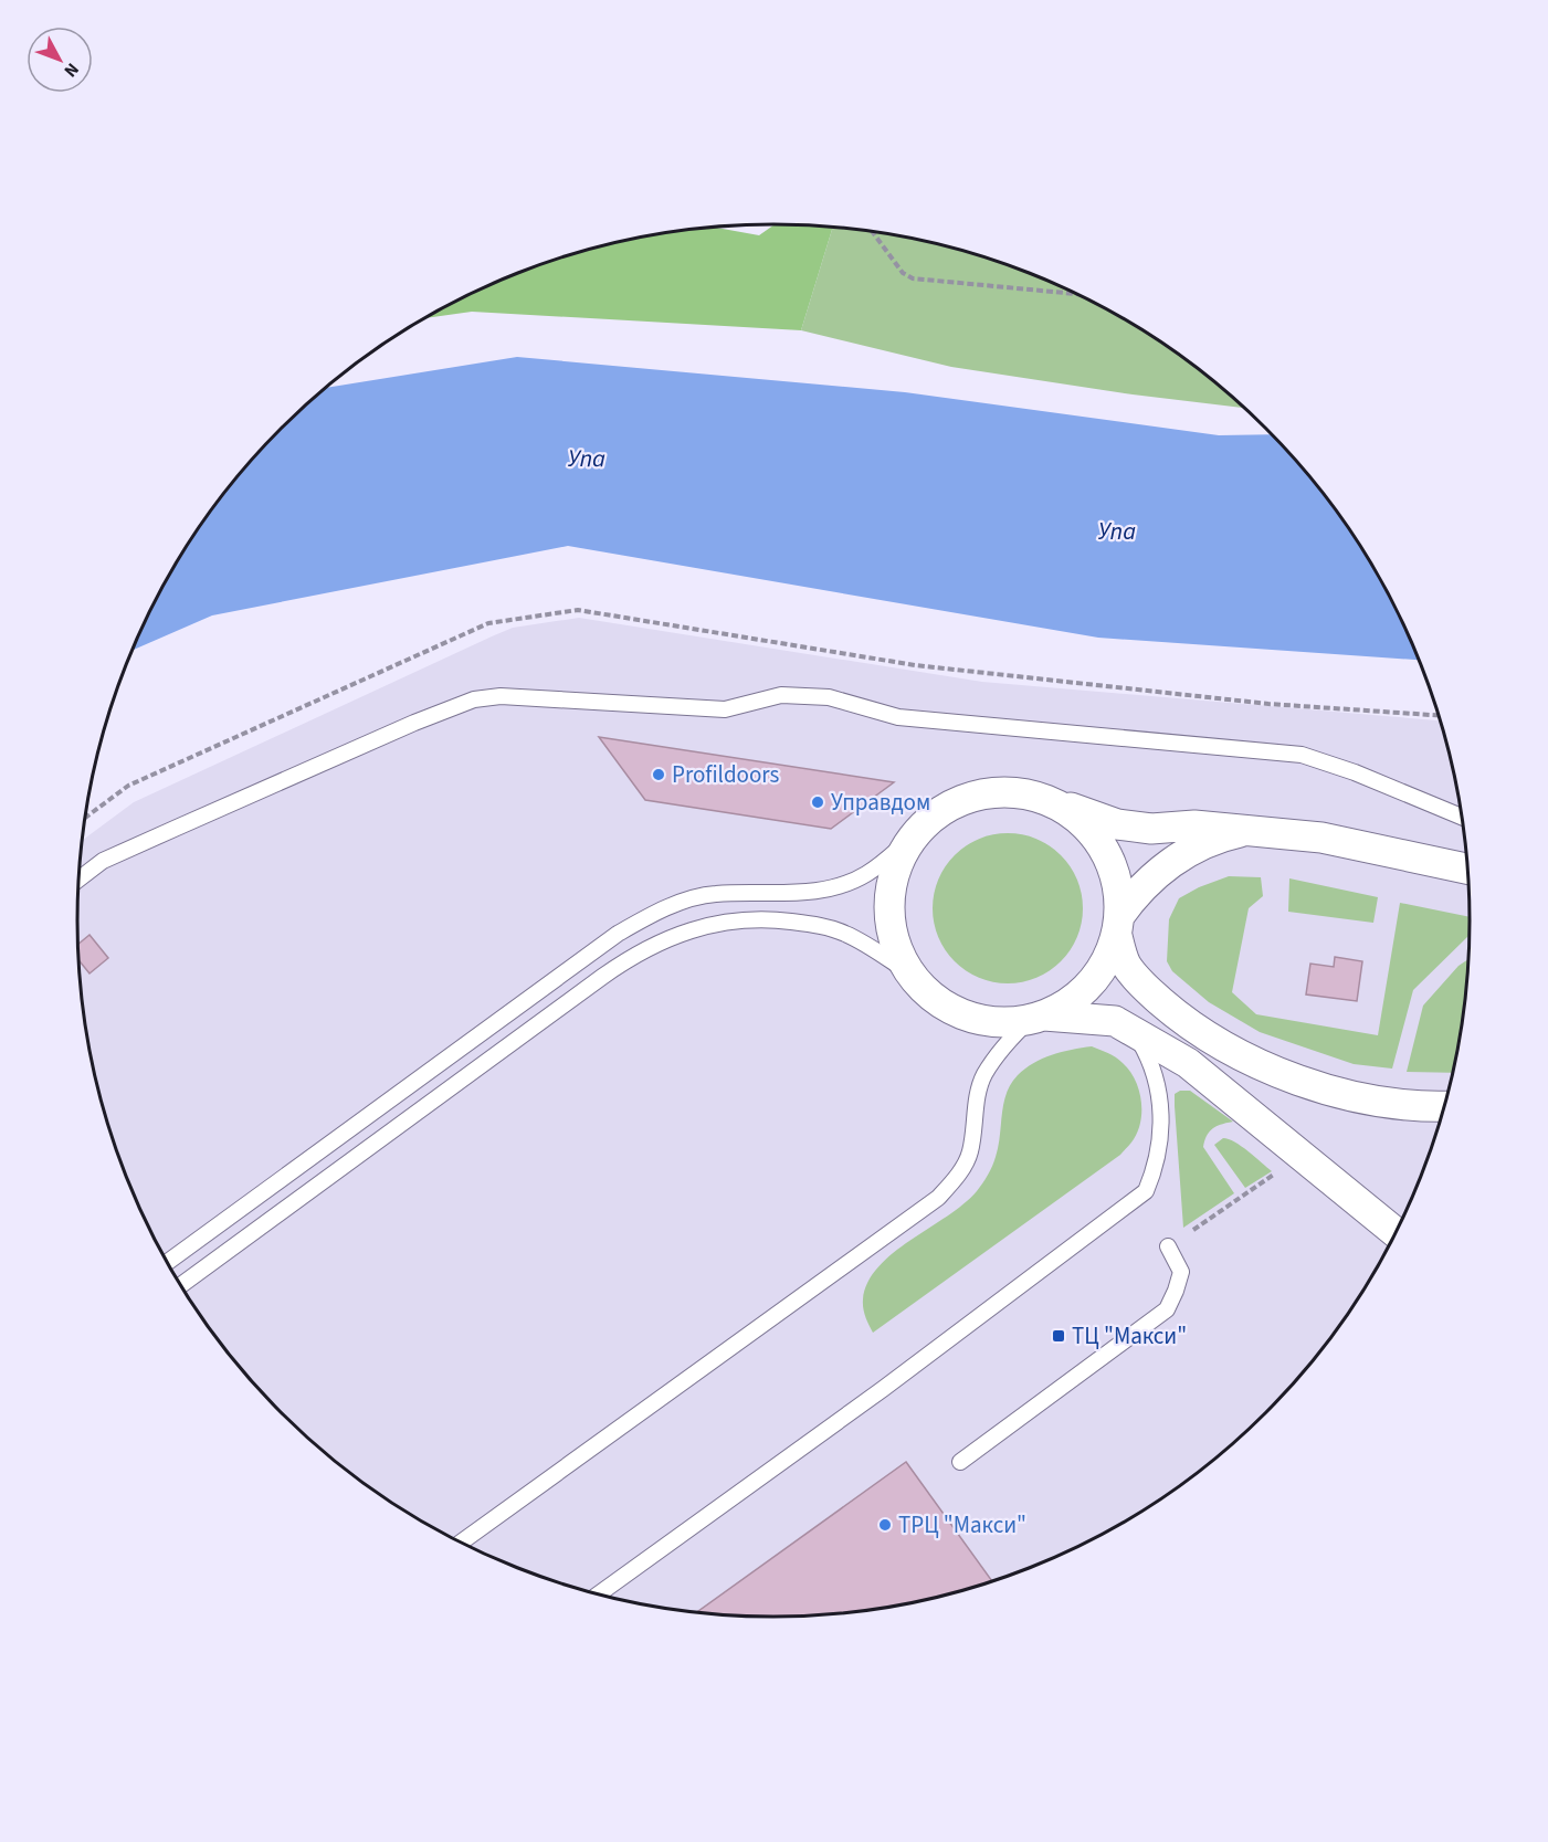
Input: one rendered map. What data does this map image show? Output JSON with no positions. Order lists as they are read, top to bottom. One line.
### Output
{"water":["Упа"],"places":{"other":["Profildoors","Управдом","ТРЦ \"Макси\""],"transit":["ТЦ \"Макси\""]},"north":"bottom right"}
